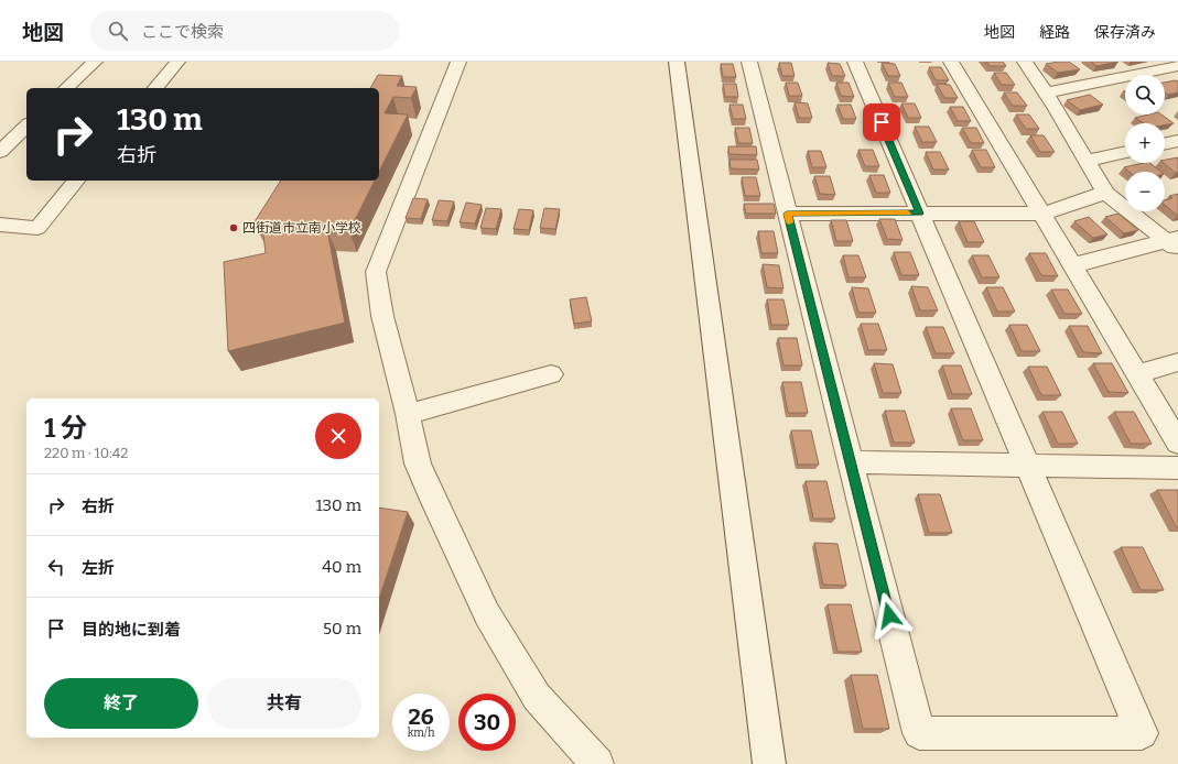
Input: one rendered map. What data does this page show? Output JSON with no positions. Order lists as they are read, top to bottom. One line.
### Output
{"places":["四街道市立南小学校"],"page":{"header":"地図","search":"ここで検索","nav":["地図","経路","保存済み"],"map_buttons":["+","−"],"turn":["130 m","右折"],"heading":["1 分","220 m · 10:42"],"list":[{"name":"右折","value":"130 m"},{"name":"左折","value":"40 m"},{"name":"目的地に到着","value":"50 m"}],"buttons":["終了","共有"],"speed":"26 km/h","limit":"30"}}
